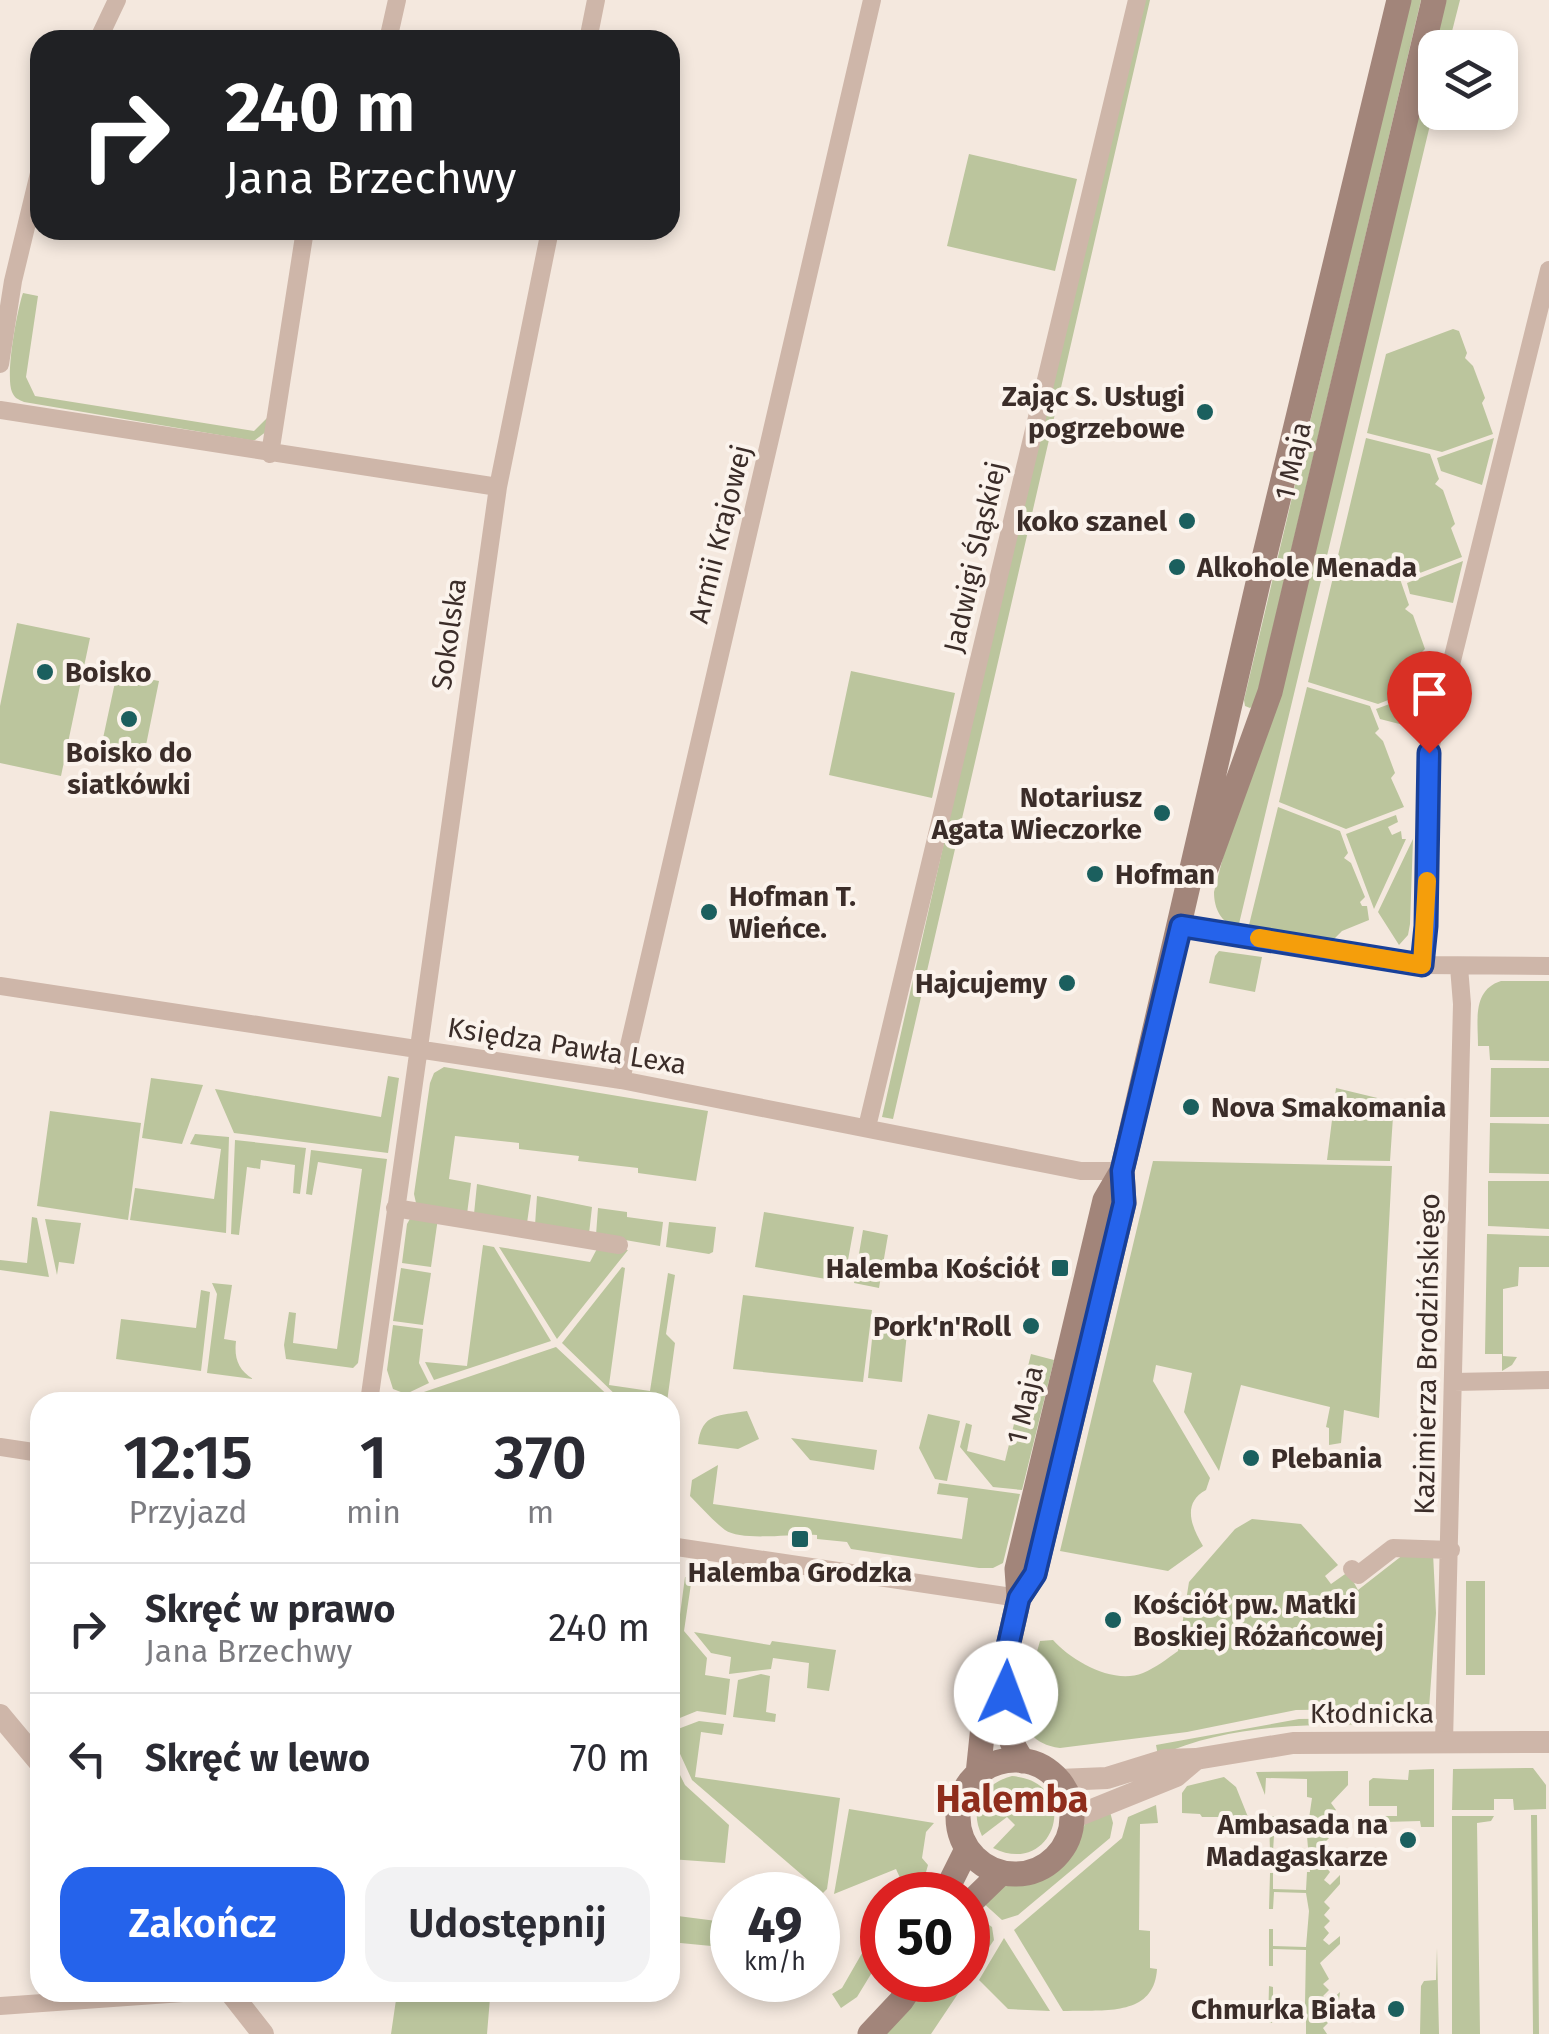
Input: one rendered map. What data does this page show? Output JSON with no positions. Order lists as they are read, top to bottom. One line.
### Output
{"streets":{"main road":["1 Maja"],"street":["Armii Krajowej","Jadwigi Śląskiej","Sokolska","Księdza Pawła Lexa","Kazimierza Brodzińskiego","Kłodnicka"]},"crossings":[["1 Maja","Księdza Pawła Lexa"],["1 Maja","Kłodnicka"],["Armii Krajowej","Księdza Pawła Lexa"],["Jadwigi Śląskiej","Księdza Pawła Lexa"],["Sokolska","Księdza Pawła Lexa"],["Kazimierza Brodzińskiego","Kłodnicka"]],"districts":["Halemba"],"places":{"other":["Zając S. Usługi pogrzebowe","koko szanel","Alkohole Menada","Boisko","Boisko do siatkówki","Notariusz Agata Wieczorke","Hofman","Hofman T. Wieńce.","Hajcujemy","Nova Smakomania","Pork'n'Roll","Plebania","Kościół pw. Matki Boskiej Różańcowej","Ambasada na Madagaskarze","Chmurka Biała"],"transit":["Halemba Kościół","Halemba Grodzka"]},"page":{"turn":["240 m","Jana Brzechwy"],"eta":["12:15","Przyjazd","1","min","370","m"],"list":[{"name":"Skręć w prawo","note":"Jana Brzechwy","value":"240 m"},{"name":"Skręć w lewo","value":"70 m"}],"buttons":["Zakończ","Udostępnij"],"speed":"49 km/h","limit":"50"}}
